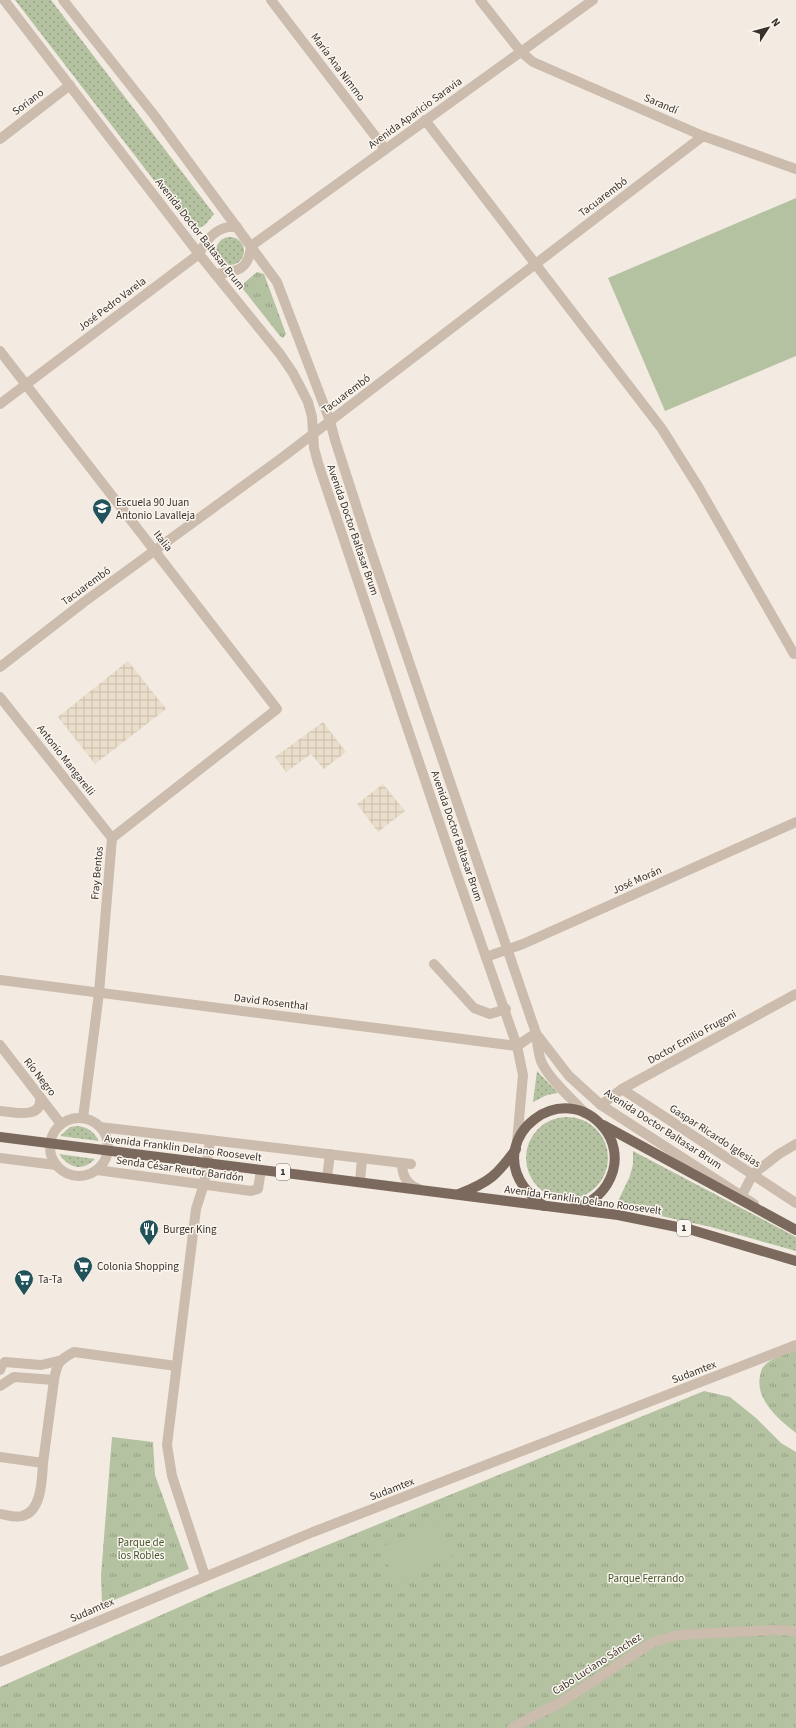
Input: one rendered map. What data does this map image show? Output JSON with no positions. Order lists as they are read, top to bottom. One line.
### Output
{"streets":{"main road":["Avenida Doctor Baltasar Brum","Avenida Franklin Delano Roosevelt","1"],"street":["María Ana Nimmo","Soriano","Sarandí","Avenida Aparicio Saravia","Tacuarembó","José Pedro Varela","Italia","Antonio Mangarelli","Fray Bentos","José Morán","David Rosenthal","Doctor Emilio Frugoni","Río Negro","Gaspar Ricardo Iglesias","Senda César Reutor Baridón","Sudamtex","Cabo Luciano Sánchez"]},"crossings":[["María Ana Nimmo","Avenida Aparicio Saravia"],["Soriano","Avenida Doctor Baltasar Brum"],["Sarandí","Avenida Aparicio Saravia"],["Sarandí","Tacuarembó"],["Avenida Aparicio Saravia","Avenida Doctor Baltasar Brum"],["Avenida Aparicio Saravia","José Pedro Varela"],["Tacuarembó","Avenida Doctor Baltasar Brum"],["Tacuarembó","Italia"],["Avenida Doctor Baltasar Brum","José Pedro Varela"],["Avenida Doctor Baltasar Brum","José Morán"],["Avenida Doctor Baltasar Brum","David Rosenthal"],["Avenida Doctor Baltasar Brum","Doctor Emilio Frugoni"],["Avenida Doctor Baltasar Brum","Avenida Franklin Delano Roosevelt"],["José Pedro Varela","Italia"],["Italia","Fray Bentos"],["Antonio Mangarelli","Fray Bentos"],["Fray Bentos","David Rosenthal"],["Doctor Emilio Frugoni","Gaspar Ricardo Iglesias"],["Avenida Franklin Delano Roosevelt","Senda César Reutor Baridón"]],"parks":["Parque de los Robles","Parque Ferrando"],"places":{"school or university":["Escuela 90 Juan Antonio Lavalleja"],"restaurant":["Burger King"],"supermarket":["Colonia Shopping","Ta-Ta"]},"north":"top right"}
